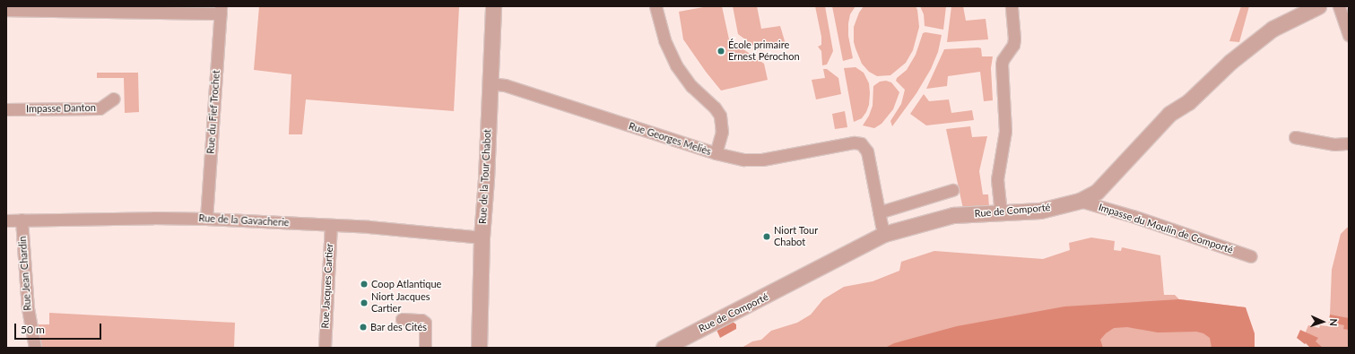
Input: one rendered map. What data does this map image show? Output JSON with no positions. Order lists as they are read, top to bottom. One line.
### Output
{"streets":{"street":["Impasse Danton","Rue du Fief Trochet","Rue Georges Meliès","Rue de la Tour Chabot","Rue de Comporté","Rue de la Gavacherie","Impasse du Moulin de Comporté","Rue Jean Chardin","Rue Jacques Cartier"]},"crossings":[["Rue du Fief Trochet","Rue de la Gavacherie"],["Rue Georges Meliès","Rue de la Tour Chabot"],["Rue de la Tour Chabot","Rue de la Gavacherie"],["Rue de Comporté","Impasse du Moulin de Comporté"],["Rue de la Gavacherie","Rue Jean Chardin"],["Rue de la Gavacherie","Rue Jacques Cartier"]],"places":["École primaire Ernest Pérochon","Niort Tour Chabot","Coop Atlantique","Niort Jacques Cartier","Bar des Cités"],"scale_bar":"50 m","north":"right"}
